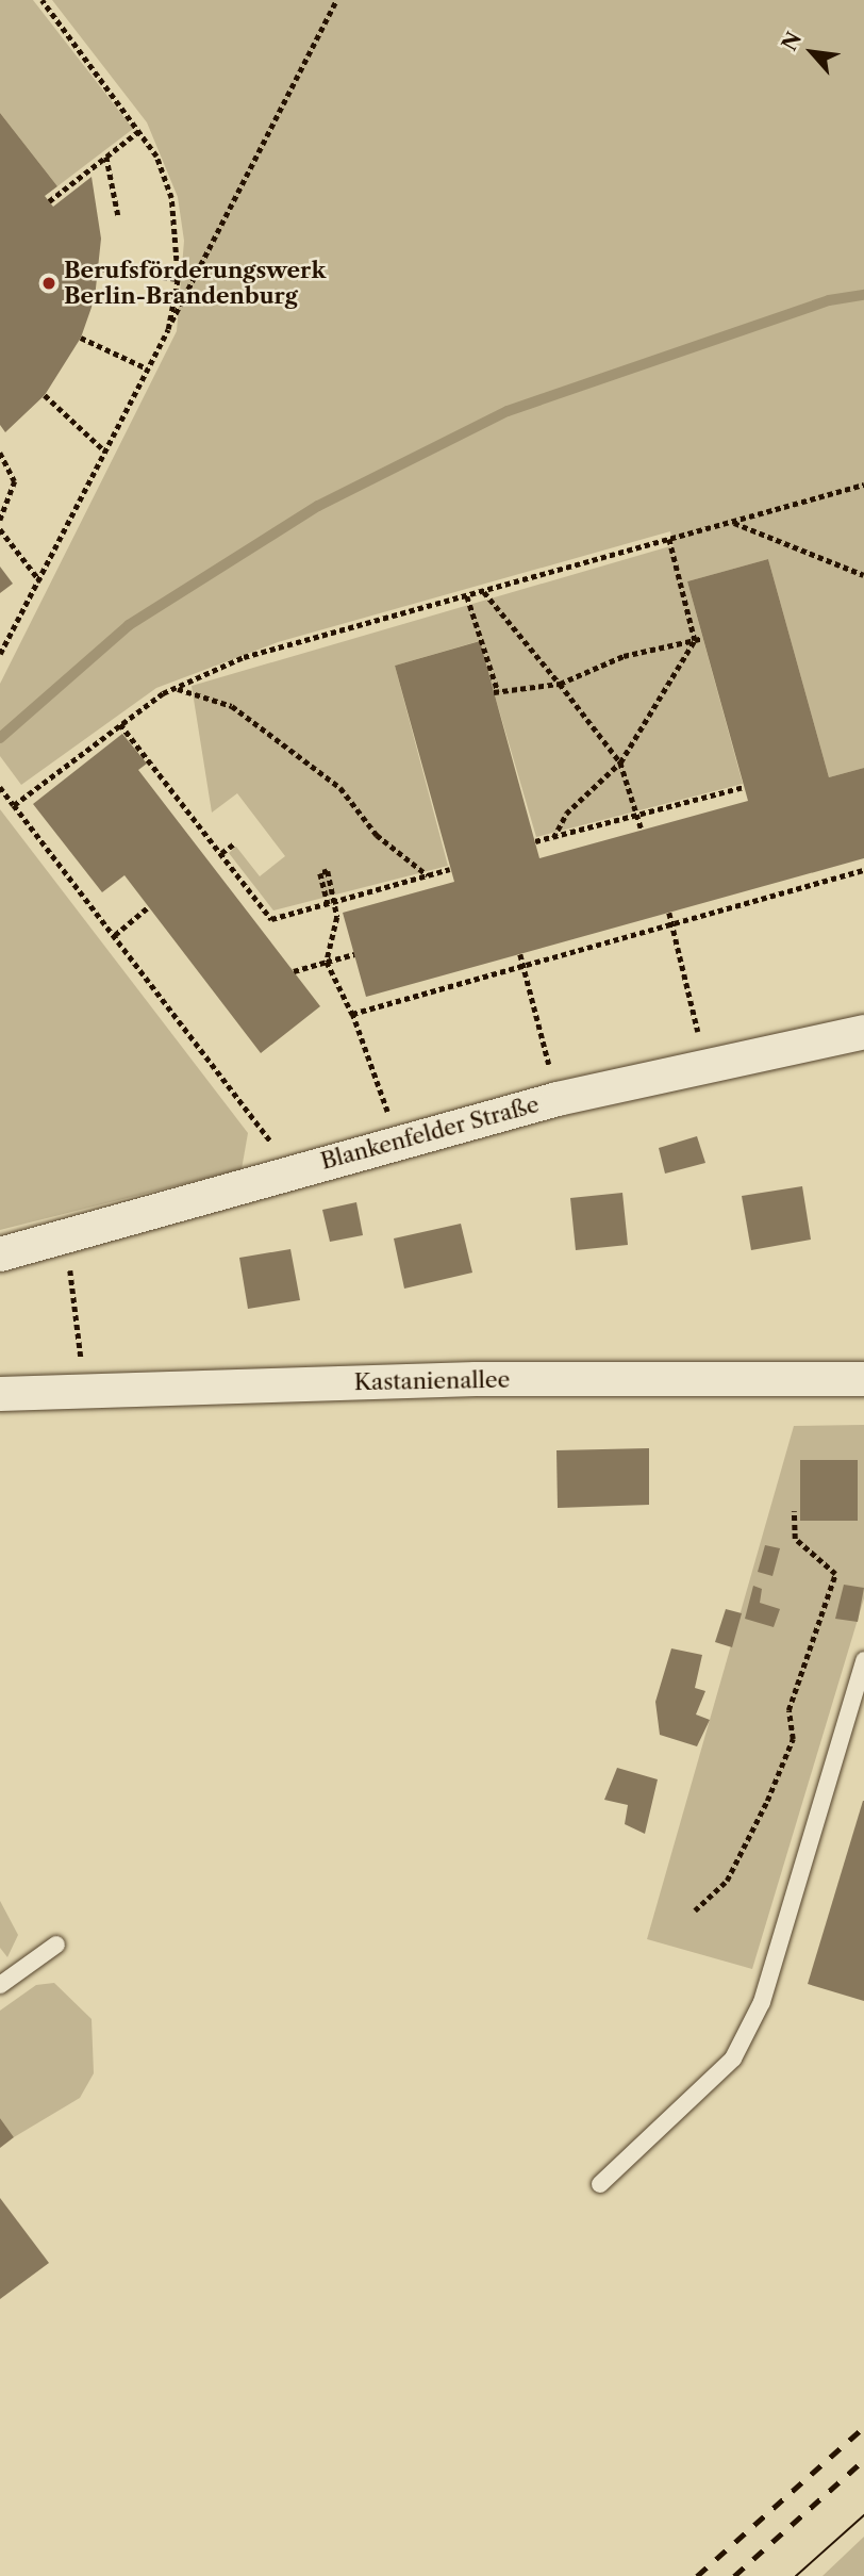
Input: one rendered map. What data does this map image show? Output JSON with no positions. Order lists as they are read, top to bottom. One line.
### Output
{"streets":{"street":["Blankenfelder Straße","Kastanienallee"]},"places":["Berufsförderungswerk Berlin-Brandenburg"],"north":"top left"}
